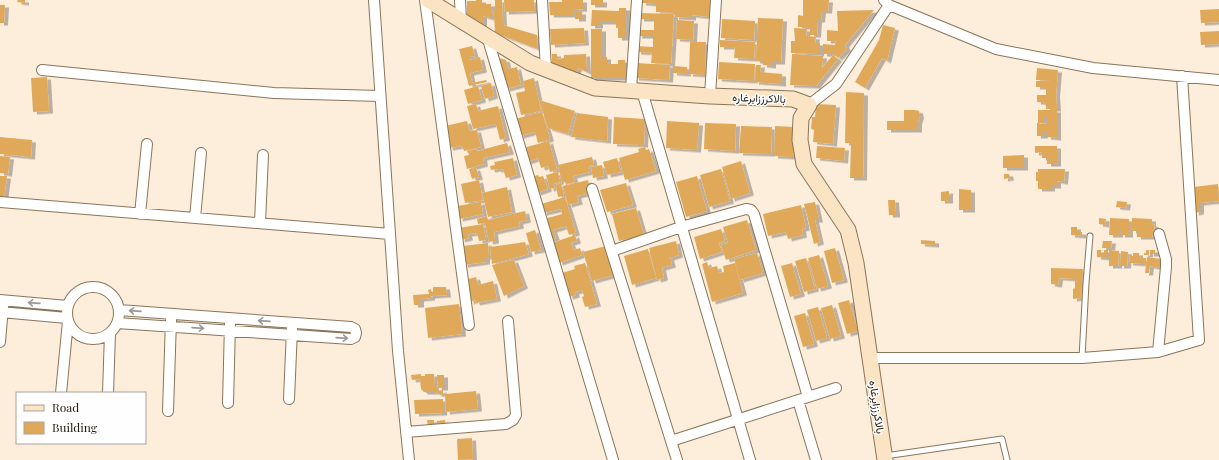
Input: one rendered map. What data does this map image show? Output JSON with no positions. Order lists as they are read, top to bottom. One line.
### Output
{"streets":{"street":["بالاکرززابرغاره"]},"legend":["Road","Building"]}
